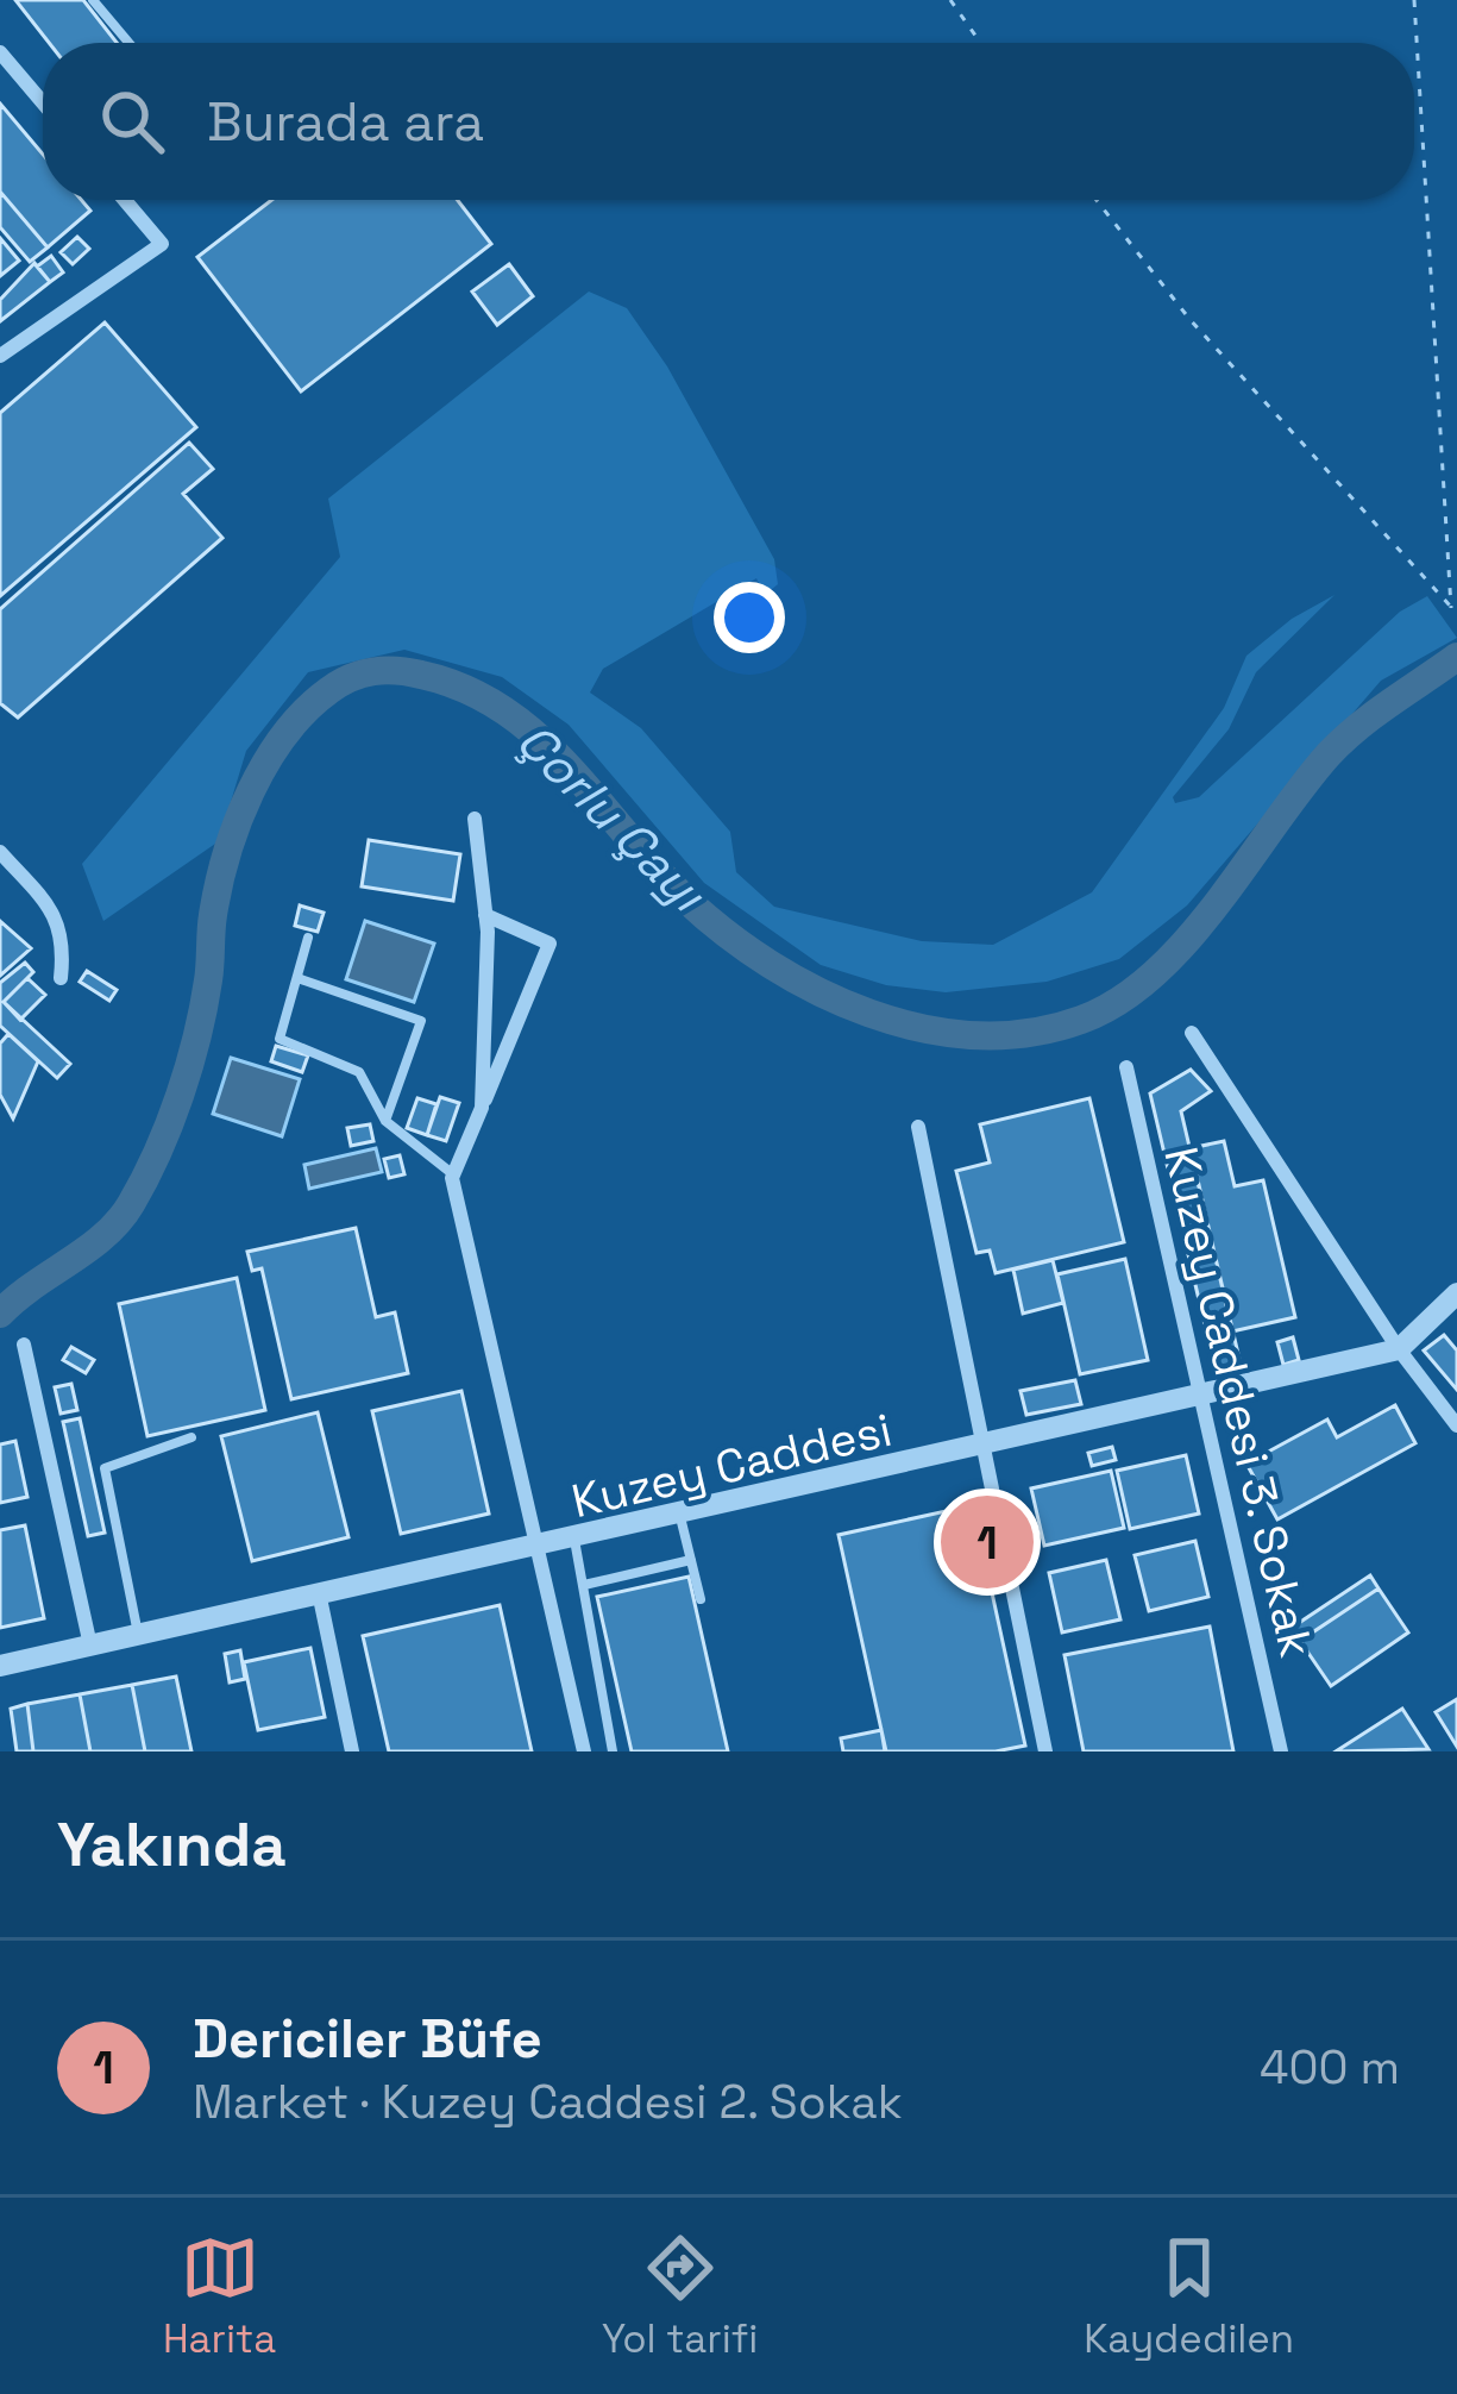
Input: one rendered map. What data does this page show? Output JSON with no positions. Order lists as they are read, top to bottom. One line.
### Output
{"streets":{"street":["Kuzey Caddesi 3. Sokak","Kuzey Caddesi"]},"crossings":[["Kuzey Caddesi 3. Sokak","Kuzey Caddesi"]],"water":["Çorlu Çayı"],"page":{"search":"Burada ara","pins":"1","heading":"Yakında","list":[{"mark":"1","name":"Dericiler Büfe","note":"Market · Kuzey Caddesi 2. Sokak","value":"400 m"}],"nav":["Harita","Yol tarifi","Kaydedilen"]}}
